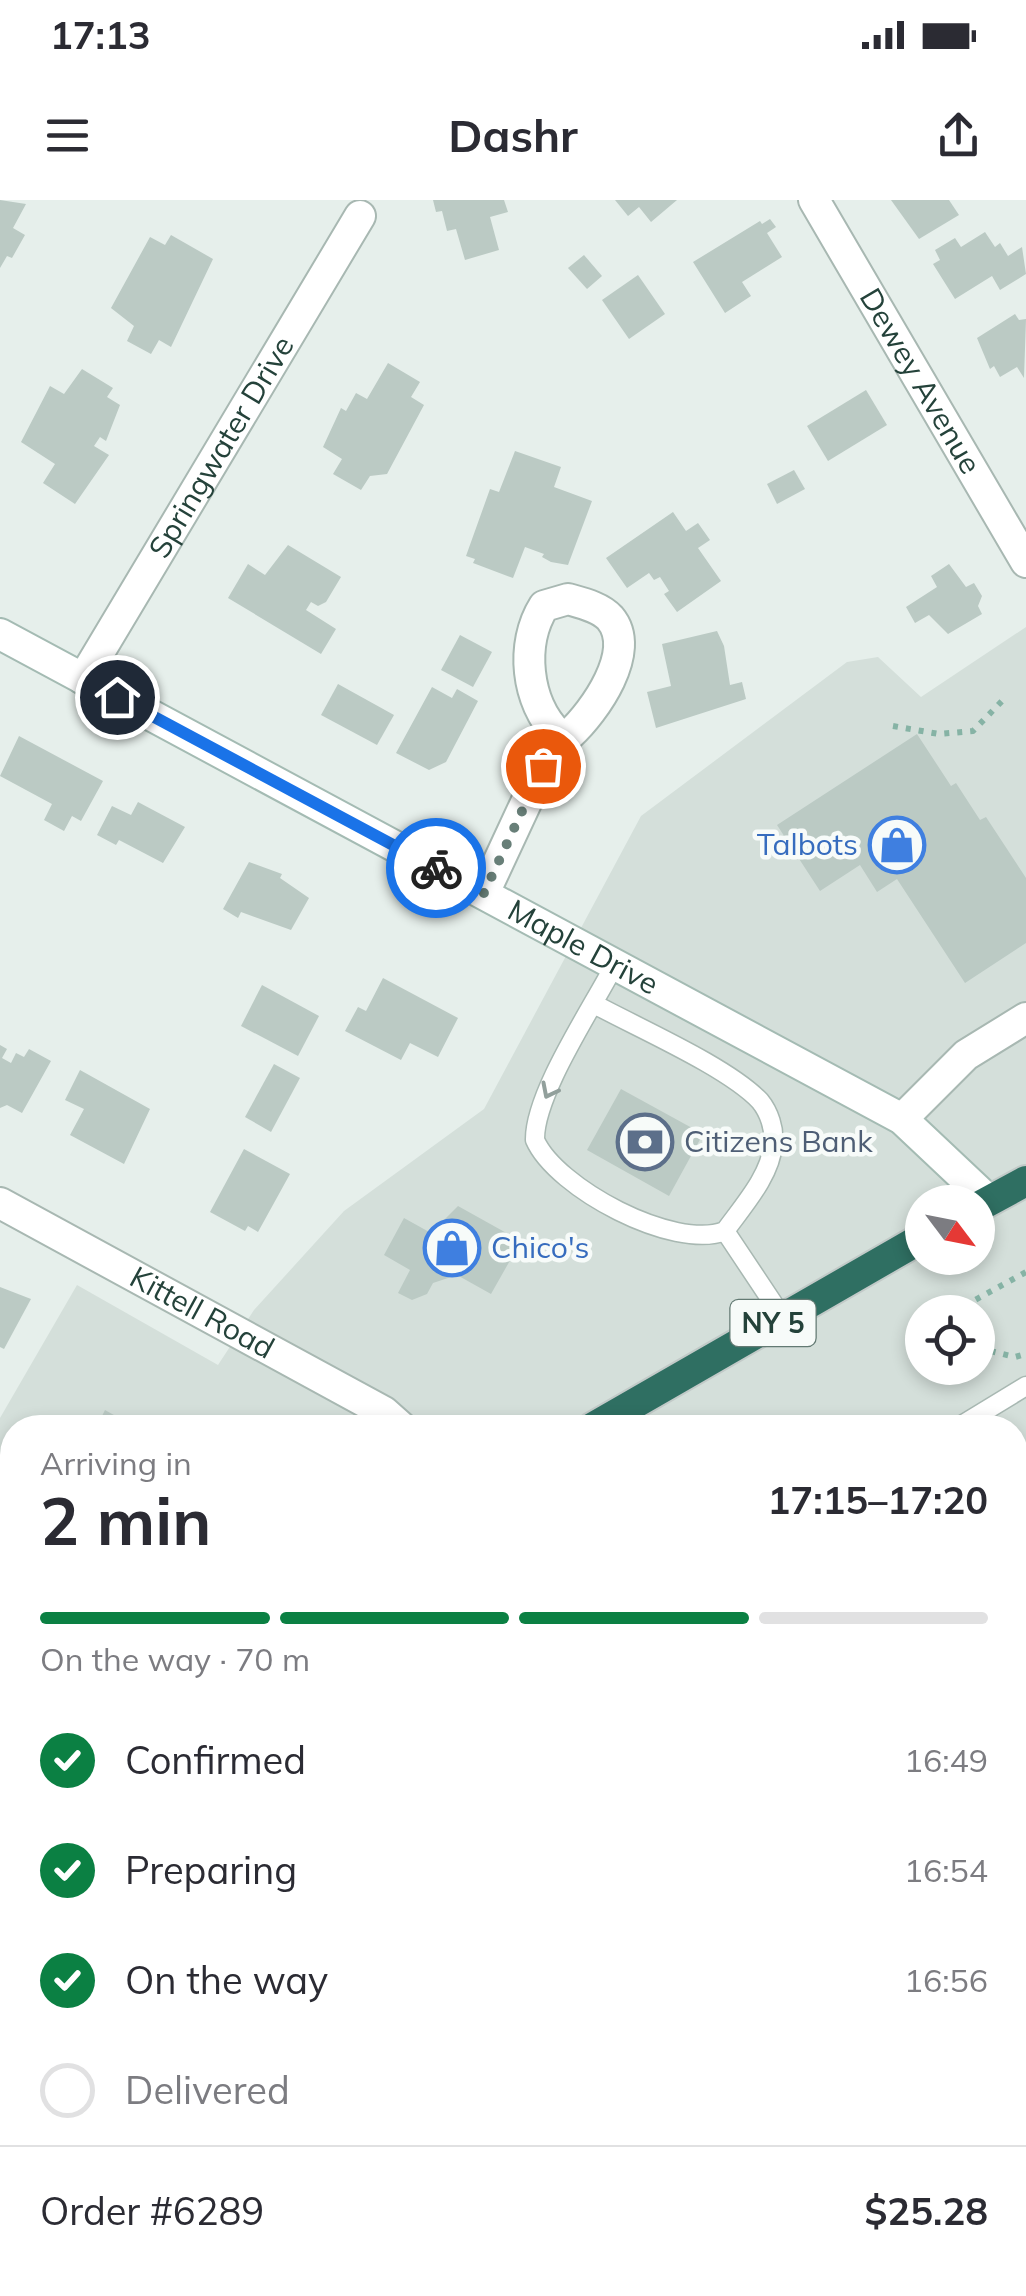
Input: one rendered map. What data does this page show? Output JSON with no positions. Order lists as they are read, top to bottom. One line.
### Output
{"streets":{"highway":["NY 5"],"street":["Dewey Avenue","Springwater Drive","Maple Drive","Kittell Road"]},"crossings":[["Springwater Drive","Maple Drive"]],"places":{"shop":["Talbots","Chico's"],"bank":["Citizens Bank"]},"north":"bottom right","page":{"status":"17:13","header":"Dashr","heading":["2 min","Arriving in","17:15–17:20"],"panel":["Order #6289","$25.28"],"bar":"On the way · 70 m","list":[["Confirmed","16:49"],["Preparing","16:54"],["On the way","16:56"],"Delivered"]}}
